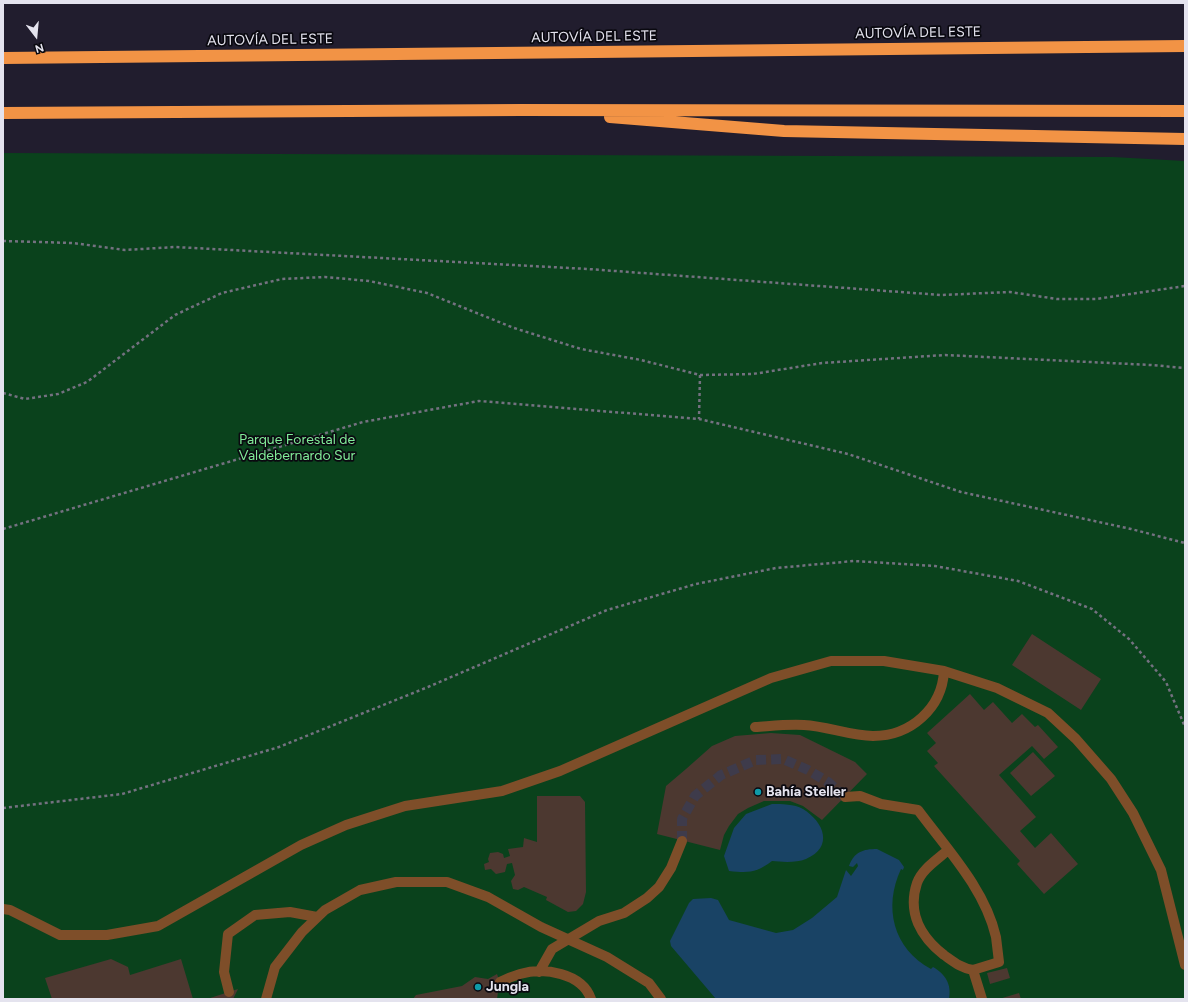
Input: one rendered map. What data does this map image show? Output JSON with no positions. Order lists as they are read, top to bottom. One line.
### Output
{"streets":{"highway":["AUTOVÍA DEL ESTE"]},"parks":["Parque Forestal de Valdebernardo Sur"],"places":["Bahía Steller","Jungla"],"north":"bottom"}
